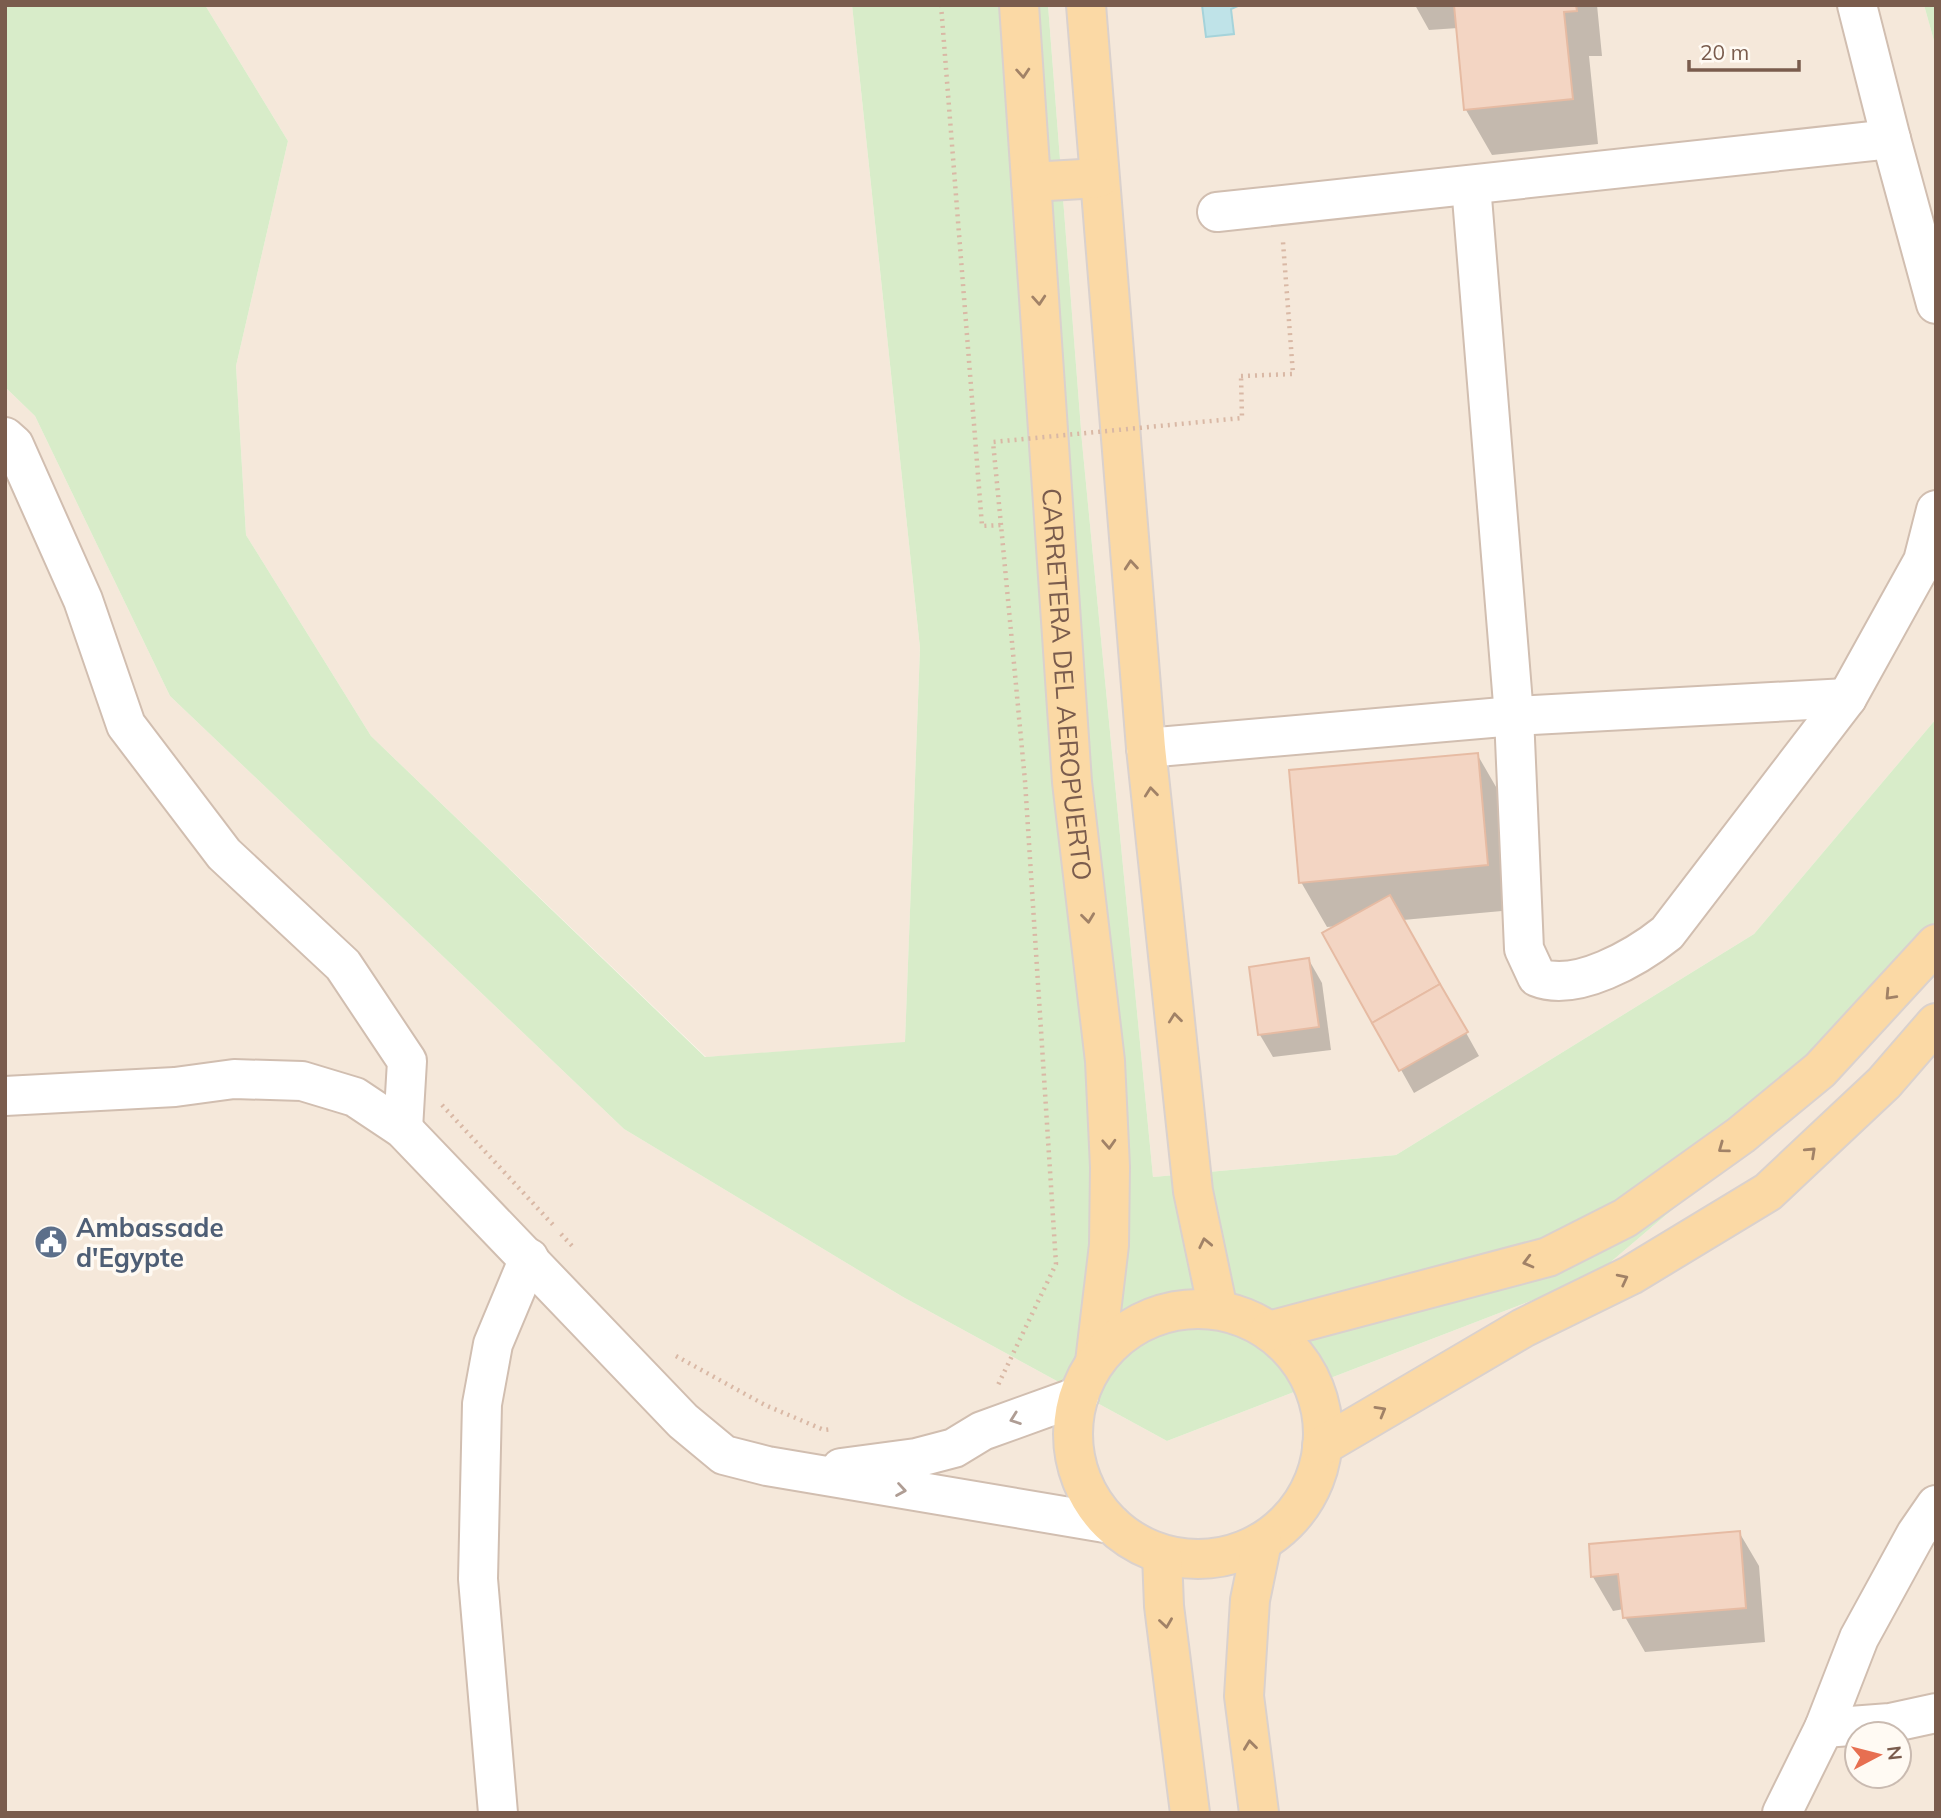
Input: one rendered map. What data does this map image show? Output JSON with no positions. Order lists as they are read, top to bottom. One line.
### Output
{"streets":{"main road":["CARRETERA DEL AEROPUERTO"]},"places":{"public building":["Ambassade d'Egypte"]},"scale_bar":"20 m","north":"right"}
